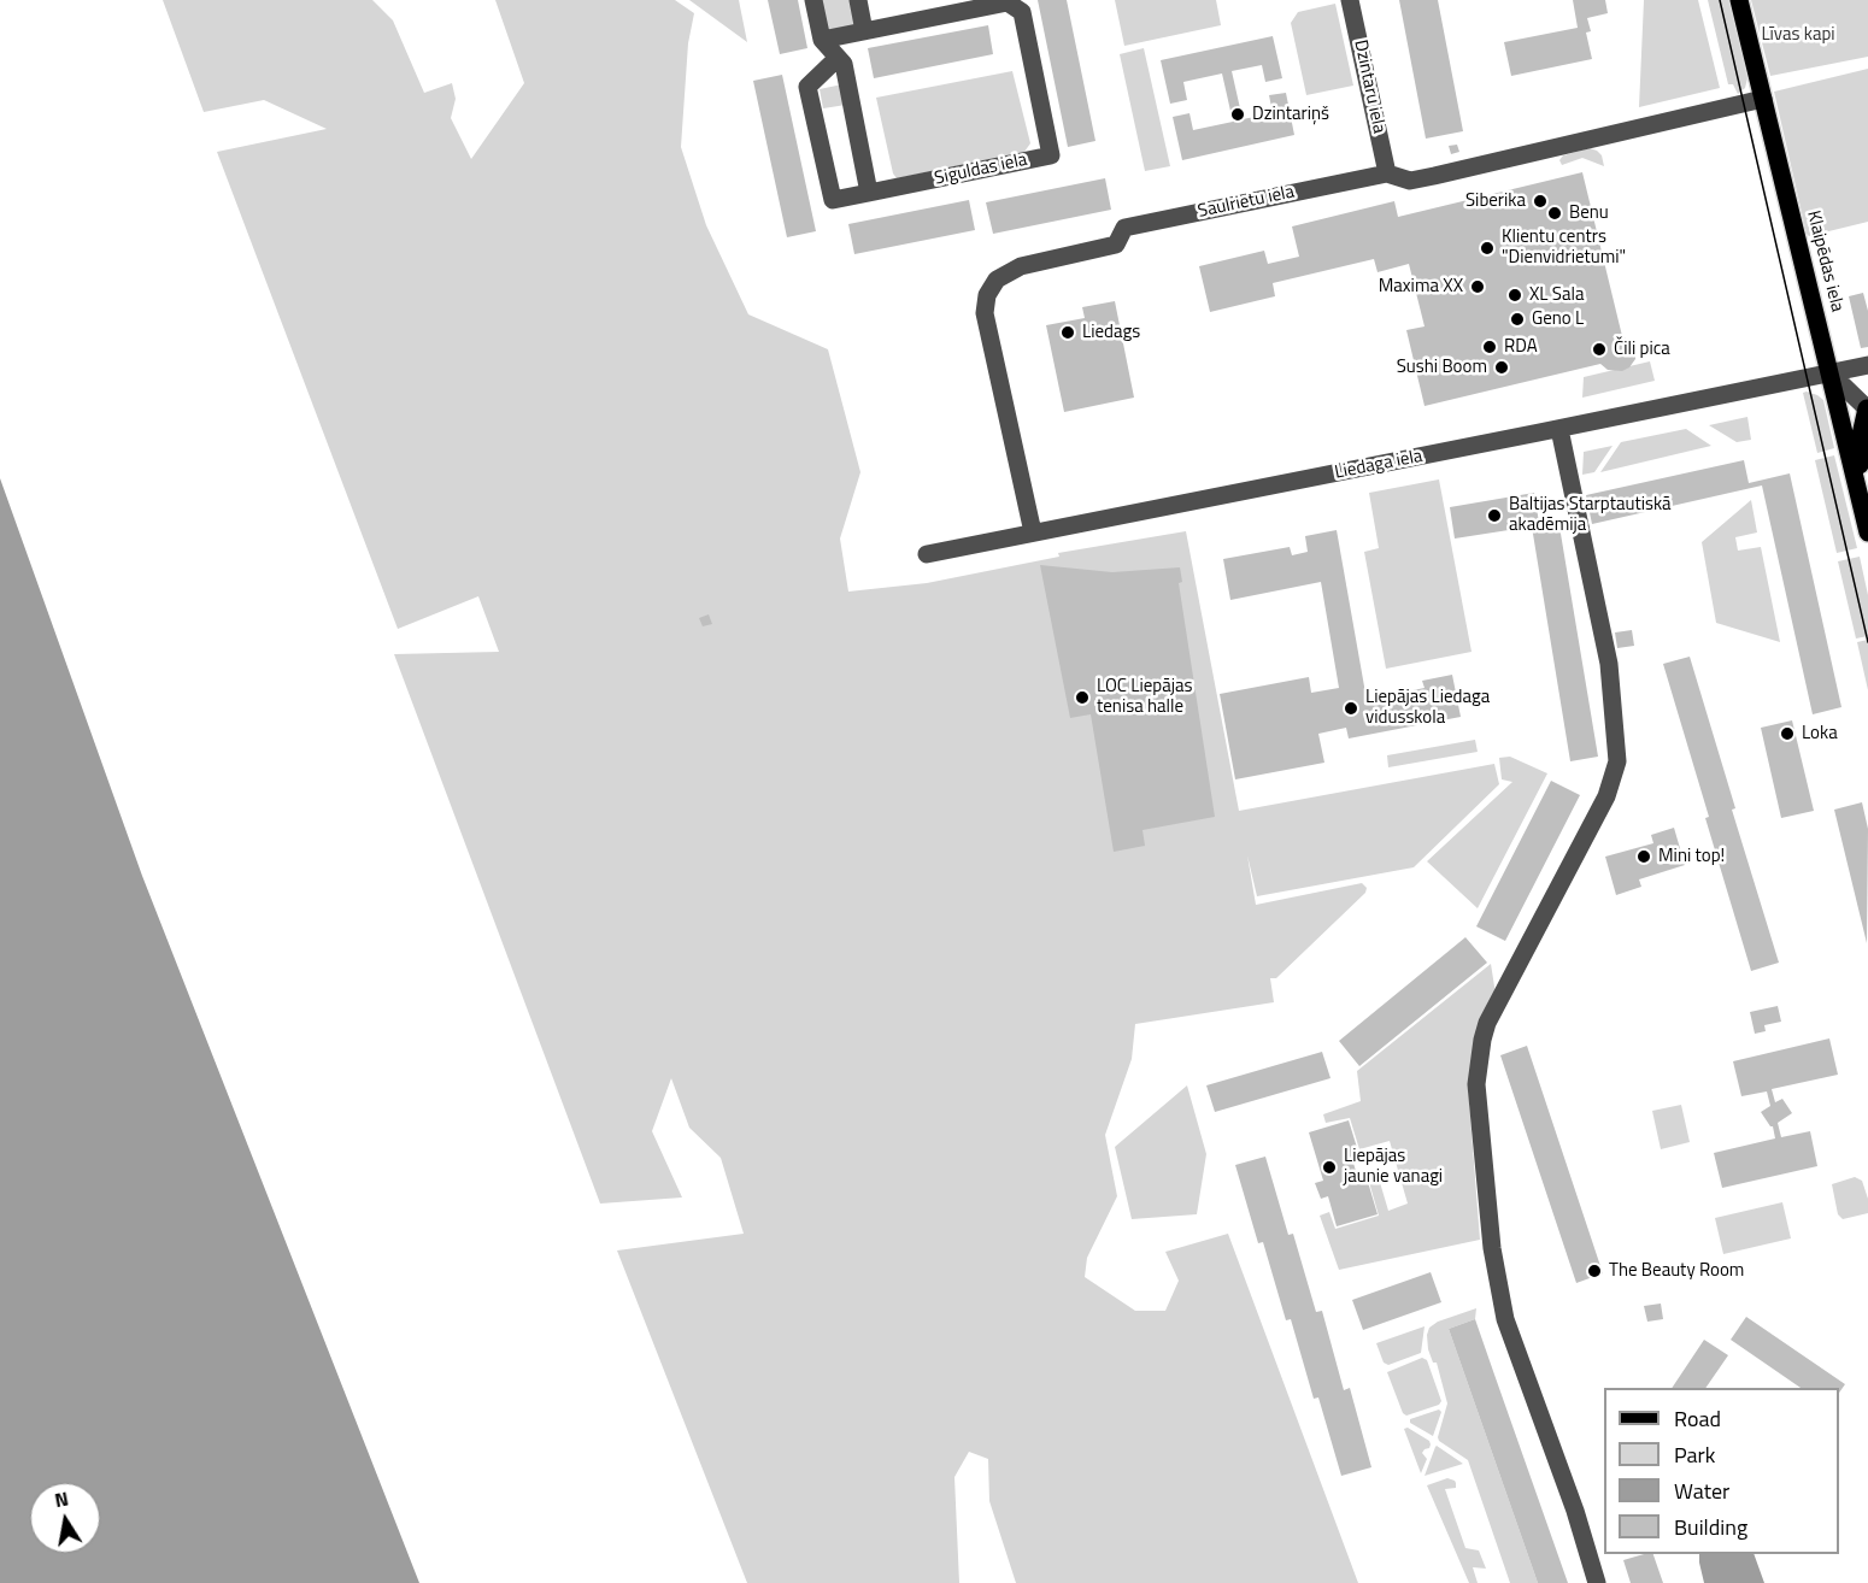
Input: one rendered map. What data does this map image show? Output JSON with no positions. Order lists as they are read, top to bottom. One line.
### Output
{"streets":{"main road":["Klaipēdas iela"],"street":["Dzintaru iela","Siguldas iela","Saulrietu iela","Liedaga iela"]},"crossings":[["Dzintaru iela","Saulrietu iela"],["Saulrietu iela","Klaipēdas iela"],["Saulrietu iela","Liedaga iela"],["Klaipēdas iela","Liedaga iela"]],"parks":["Līvas kapi"],"places":["Dzintariņš","Siberika","Benu","Klientu centrs \"Dienvidrietumi\"","Maxima XX","XL Sala","Geno L","Liedags","RDA","Čili pica","Sushi Boom","Baltijas Starptautiskā akadēmija","LOC Liepājas tenisa halle","Liepājas Liedaga vidusskola","Loka","Mini top!","Liepājas jaunie vanagi","The Beauty Room"],"legend":["Road","Park","Water","Building"],"north":"top"}
